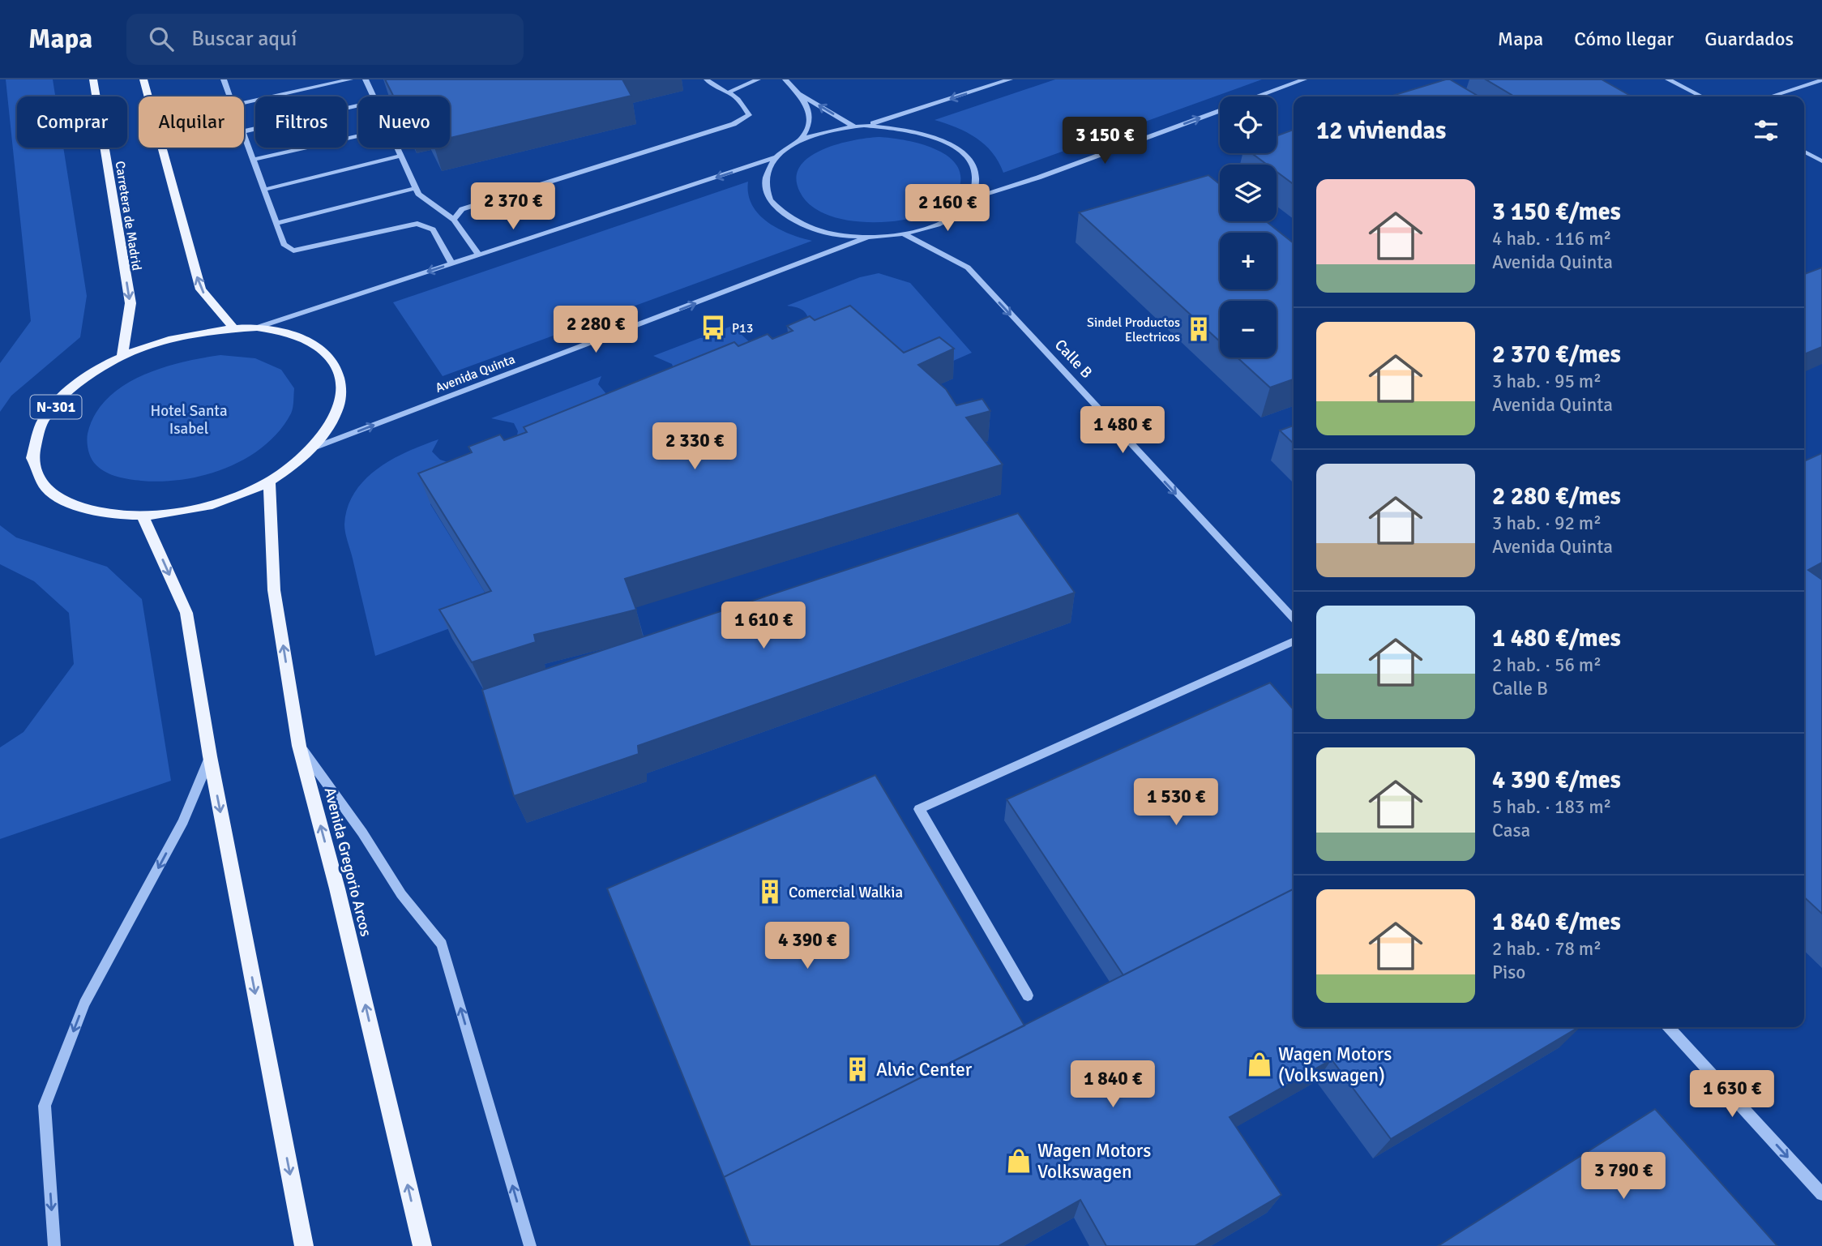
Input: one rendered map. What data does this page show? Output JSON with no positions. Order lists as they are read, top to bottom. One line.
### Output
{"streets":{"main road":["Carretera de Madrid","N-301","Avenida Gregorio Arcos"],"street":["Calle B","Avenida Quinta"]},"crossings":[["Carretera de Madrid","N-301"],["Calle B","Avenida Quinta"],["Avenida Quinta","N-301"],["N-301","Avenida Gregorio Arcos"]],"one_way":["Calle B","Avenida Quinta"],"parks":["Hotel Santa Isabel"],"places":{"bus stop":["P13"],"building":["Sindel Productos Electricos","Comercial Walkia","Alvic Center"],"shop":["Wagen Motors (Volkswagen)","Wagen Motors Volkswagen"]},"page":{"header":"Mapa","search":"Buscar aquí","nav":["Mapa","Cómo llegar","Guardados"],"map_buttons":["+","−"],"chip":["Comprar","Alquilar","Filtros","Nuevo"],"heading":"12 viviendas","price":["3 150 €","2 370 €","2 160 €","2 280 €","1 480 €","2 330 €","1 610 €","1 530 €","4 390 €","1 840 €","1 630 €","3 790 €"],"list":[{"name":"3 150 €/mes","note":"4 hab. · 116 m² · Avenida Quinta"},{"name":"2 370 €/mes","note":"3 hab. · 95 m² · Avenida Quinta"},{"name":"2 280 €/mes","note":"3 hab. · 92 m² · Avenida Quinta"},{"name":"1 480 €/mes","note":"2 hab. · 56 m² · Calle B"},{"name":"4 390 €/mes","note":"5 hab. · 183 m² · Casa"},{"name":"1 840 €/mes","note":"2 hab. · 78 m² · Piso"}]}}
